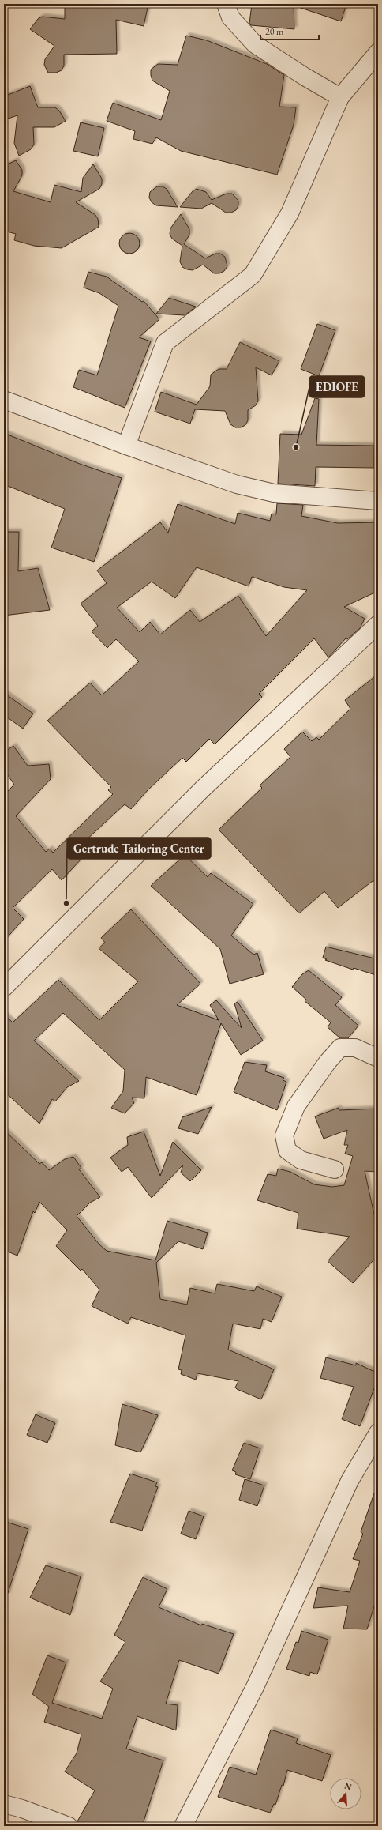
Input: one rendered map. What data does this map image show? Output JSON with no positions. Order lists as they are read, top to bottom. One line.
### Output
{"places":["EDIOFE","Gertrude Tailoring Center"],"scale_bar":"20 m","north":"top"}
